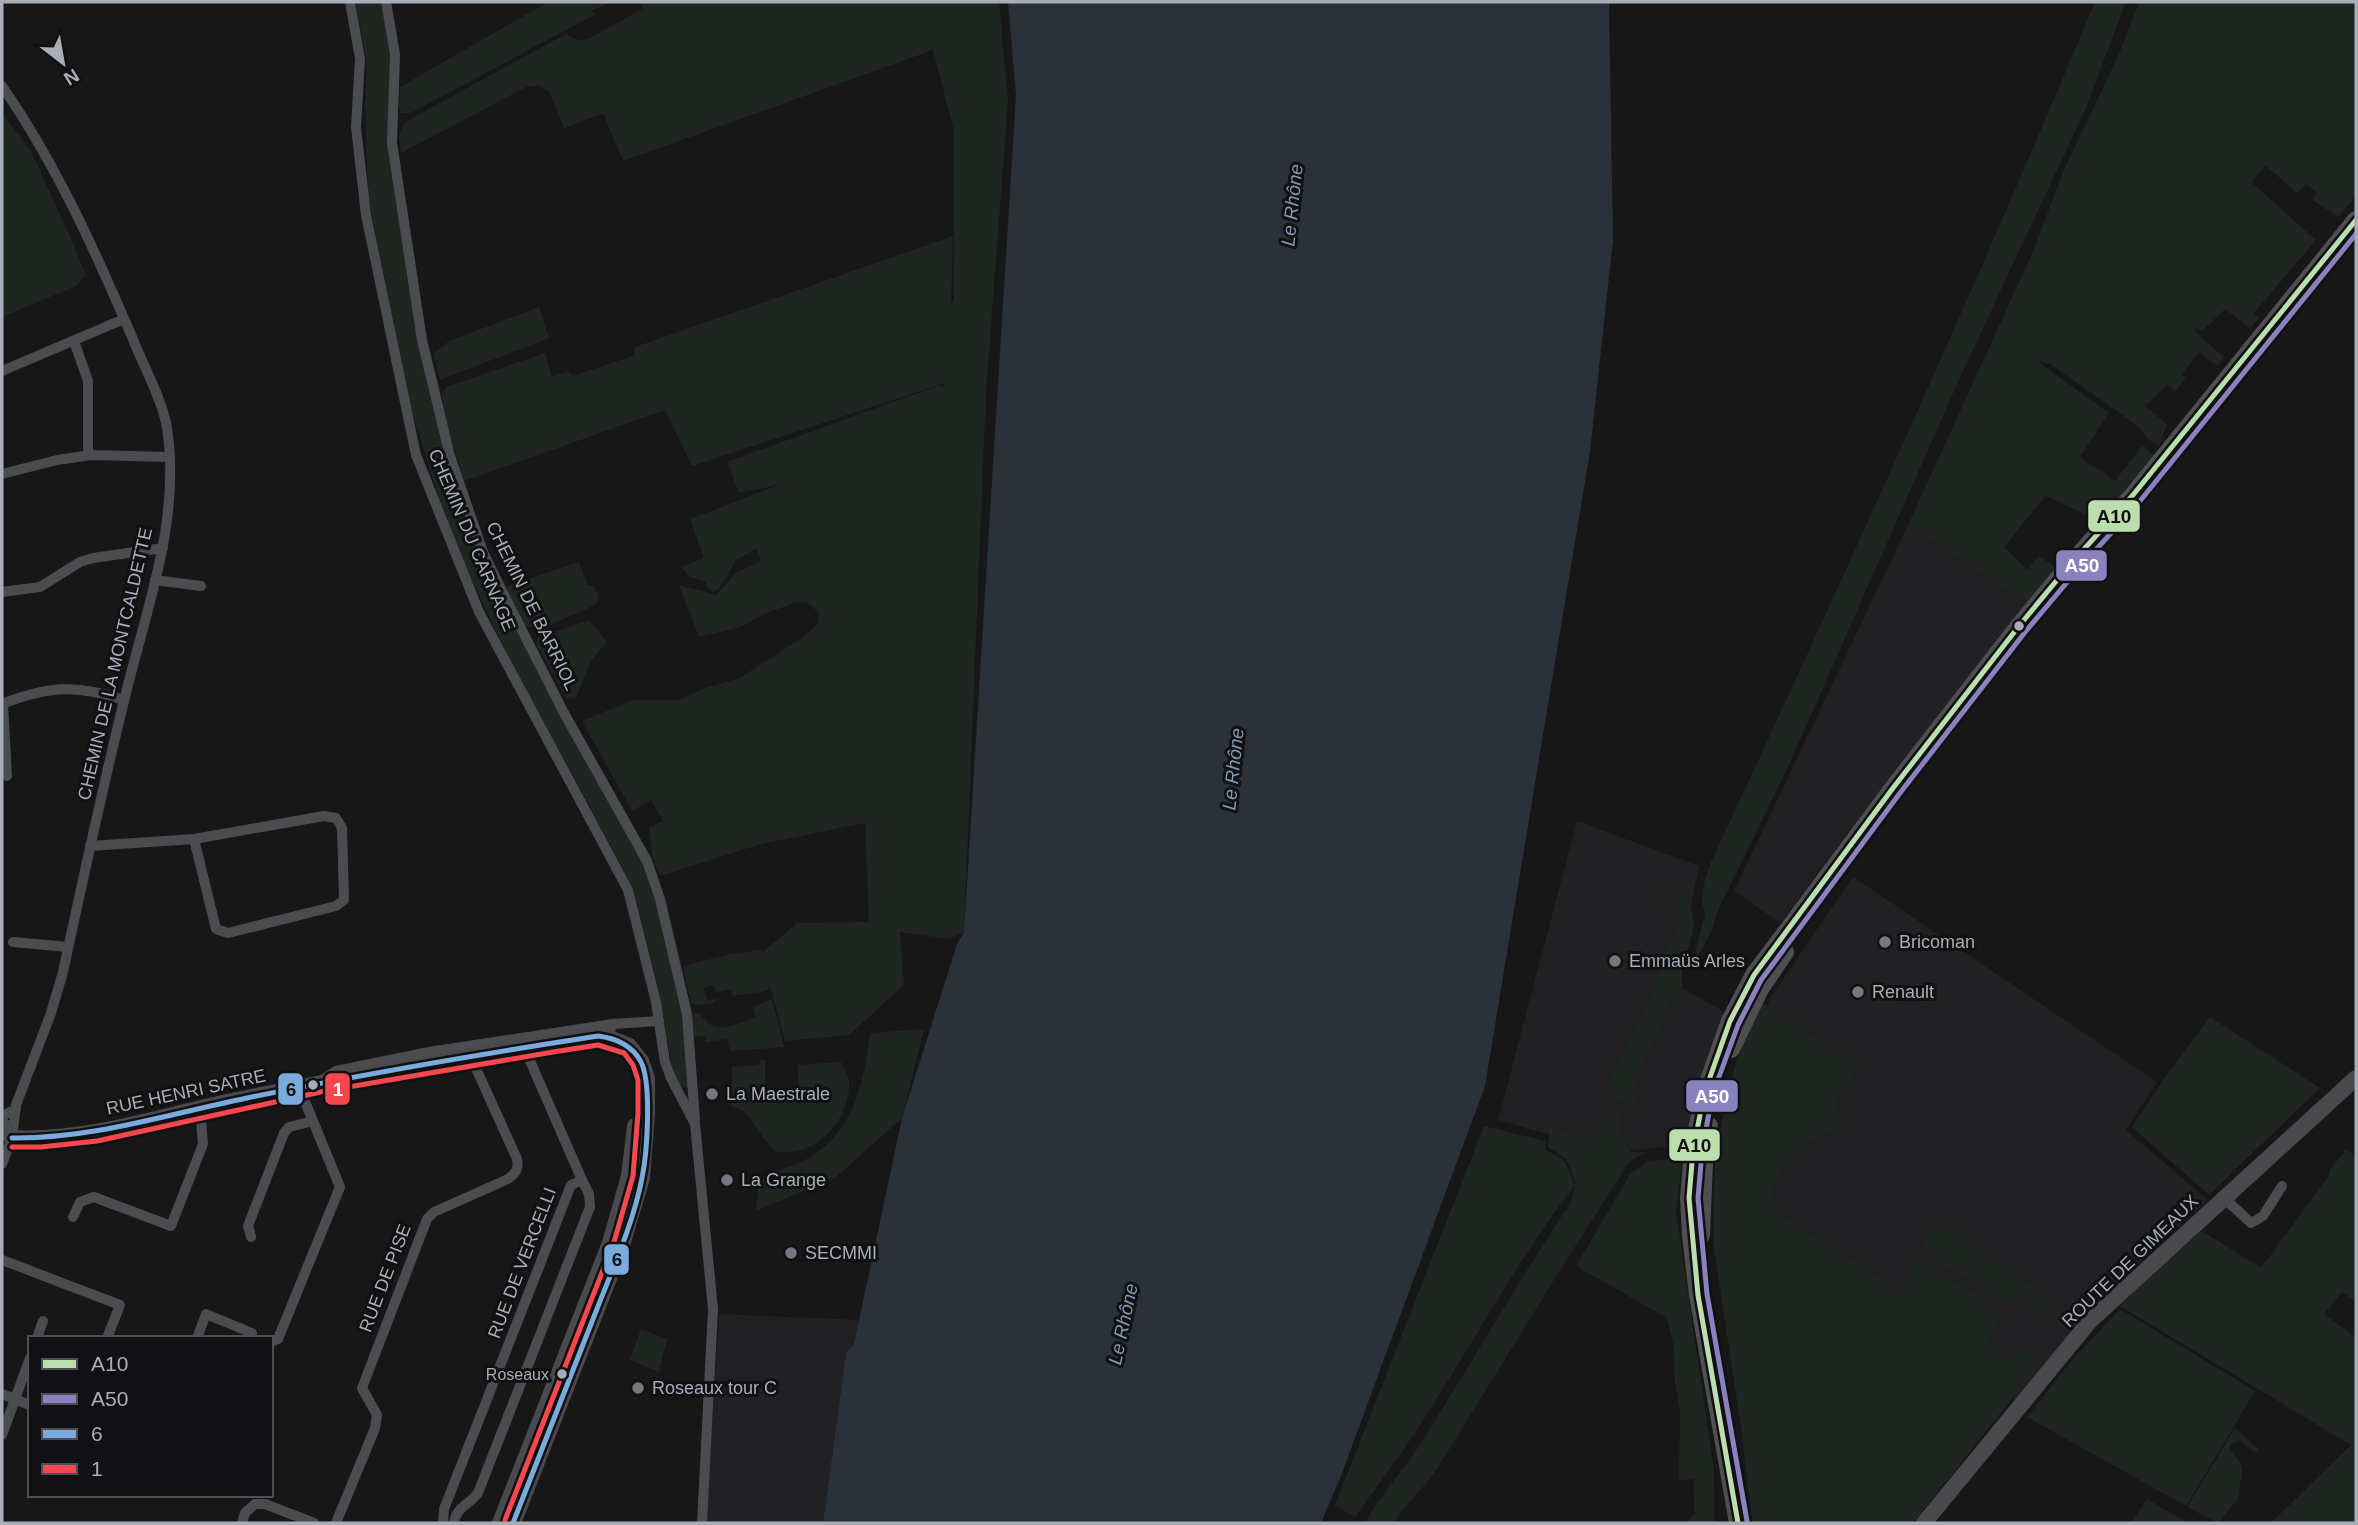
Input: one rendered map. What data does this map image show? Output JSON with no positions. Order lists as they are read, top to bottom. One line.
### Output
{"streets":{"street":["CHEMIN DU CARNAGE","CHEMIN DE BARRIOL","CHEMIN DE LA MONTCALDETTE","RUE HENRI SATRE","ROUTE DE GIMEAUX","RUE DE VERCELLI","RUE DE PISE"]},"crossings":[["CHEMIN DU CARNAGE","CHEMIN DE BARRIOL"],["CHEMIN DE LA MONTCALDETTE","RUE HENRI SATRE"],["RUE HENRI SATRE","RUE DE VERCELLI"],["RUE HENRI SATRE","RUE DE PISE"]],"water":["Le Rhône"],"places":["Bricoman","Emmaüs Arles","Renault","La Maestrale","La Grange","SECMMI","Roseaux","Roseaux tour C"],"lines":["transit line A10","transit line A50","transit line 6","transit line 1"],"legend":["A10","A50","6","1"],"north":"bottom right"}
